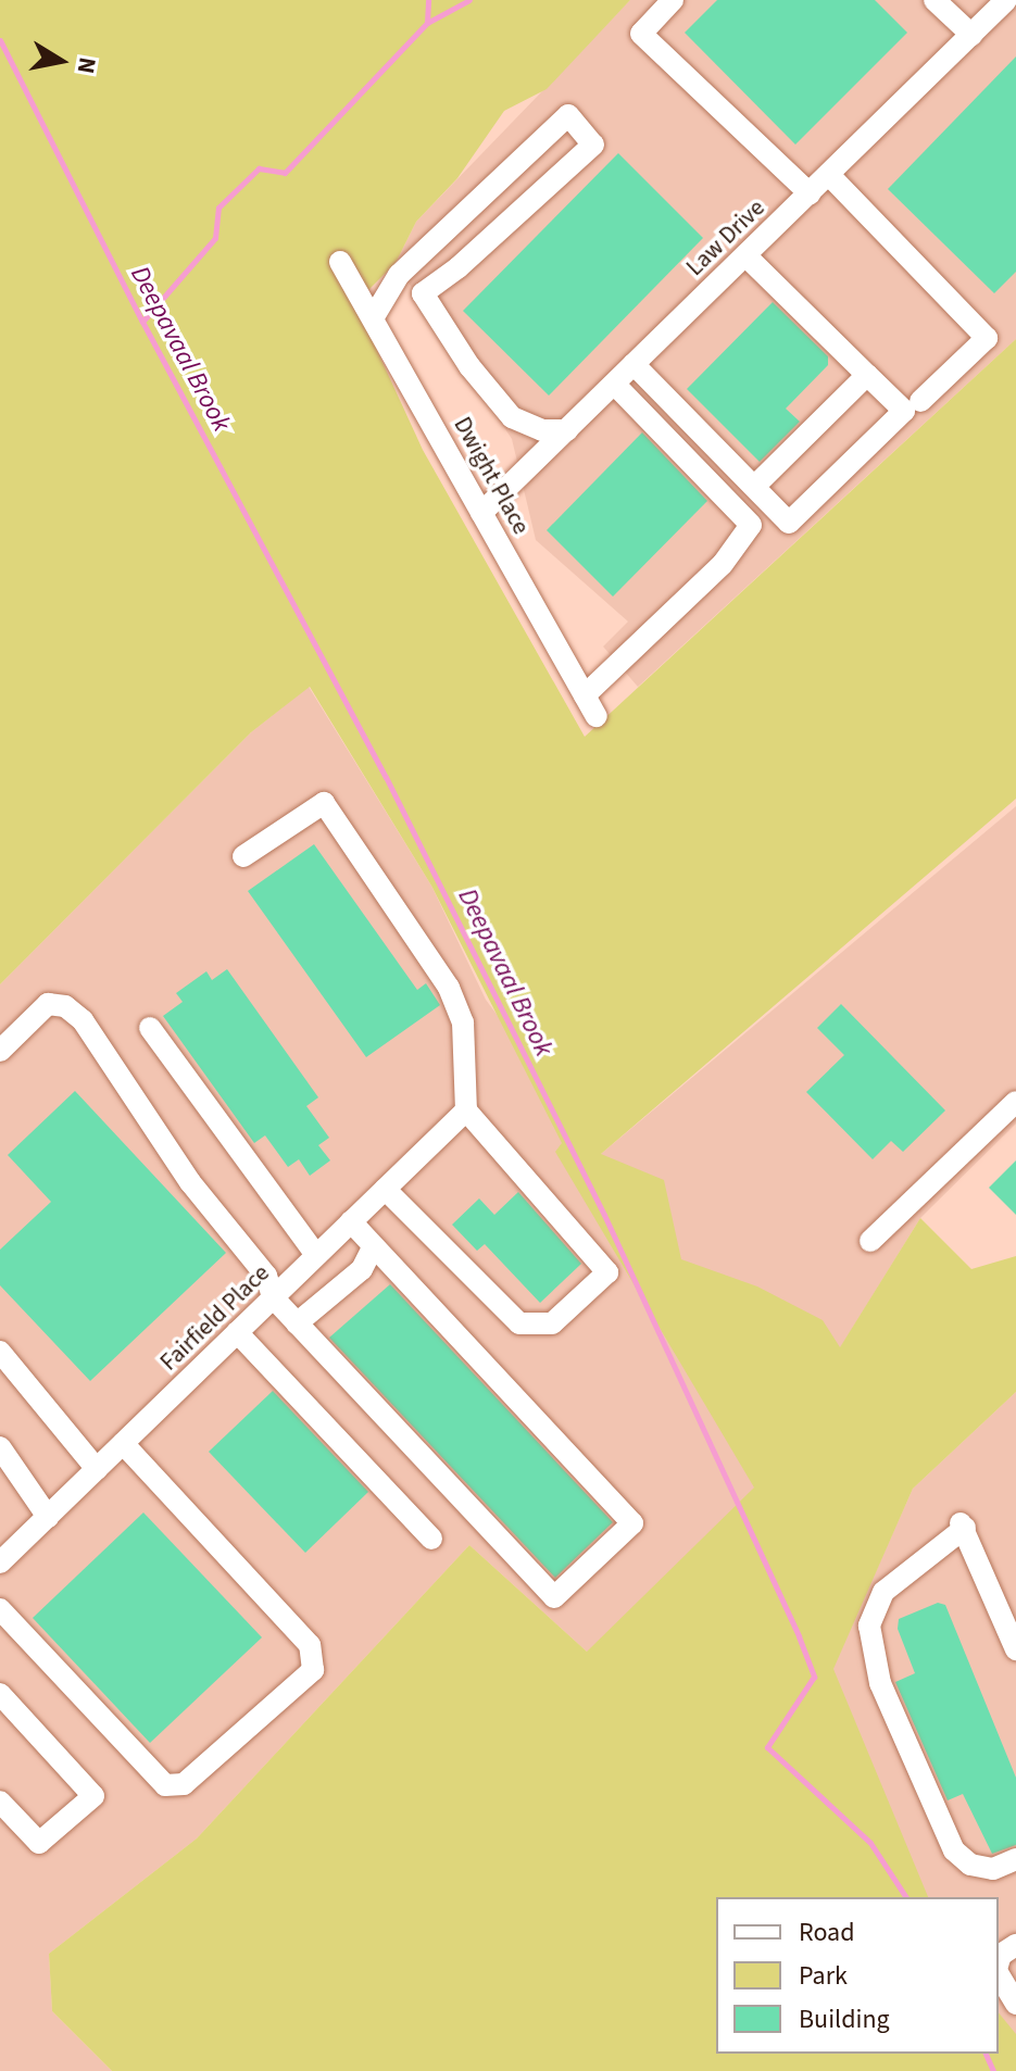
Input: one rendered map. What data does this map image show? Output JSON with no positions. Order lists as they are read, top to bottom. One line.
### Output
{"streets":{"street":["Law Drive","Dwight Place","Fairfield Place"]},"crossings":[["Law Drive","Dwight Place"]],"water":["Deepavaal Brook"],"legend":["Road","Park","Building"],"north":"right"}
